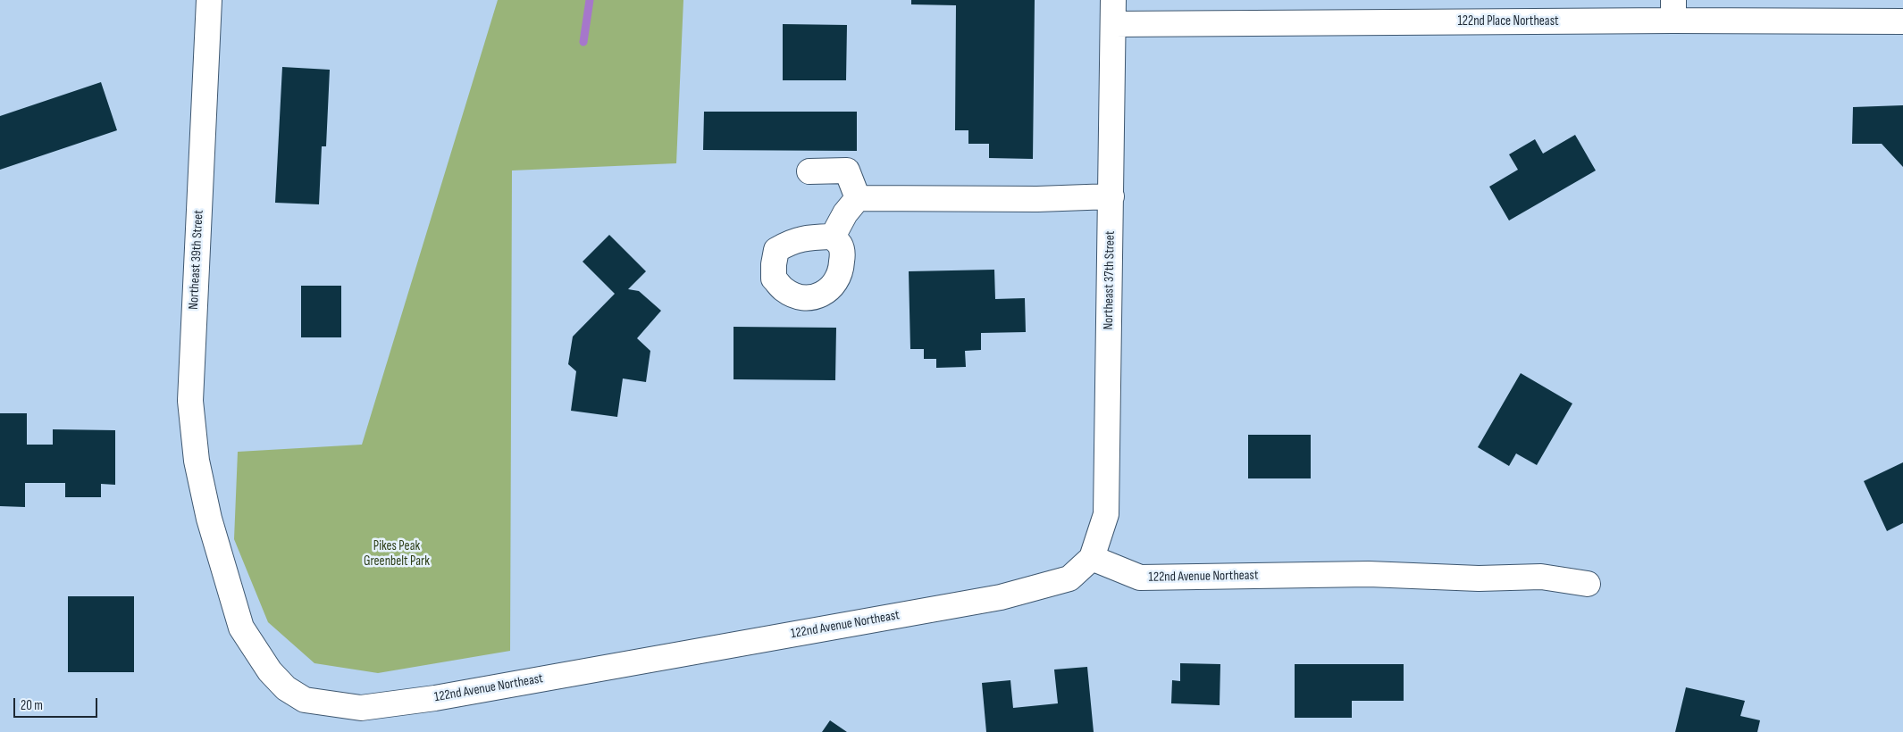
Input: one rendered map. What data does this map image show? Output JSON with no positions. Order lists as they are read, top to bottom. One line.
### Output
{"streets":{"street":["122nd Place Northeast","Northeast 39th Street","Northeast 37th Street","122nd Avenue Northeast"]},"crossings":[["122nd Place Northeast","Northeast 37th Street"],["Northeast 39th Street","122nd Avenue Northeast"],["Northeast 37th Street","122nd Avenue Northeast"]],"parks":["Pikes Peak Greenbelt Park"],"scale_bar":"20 m"}
